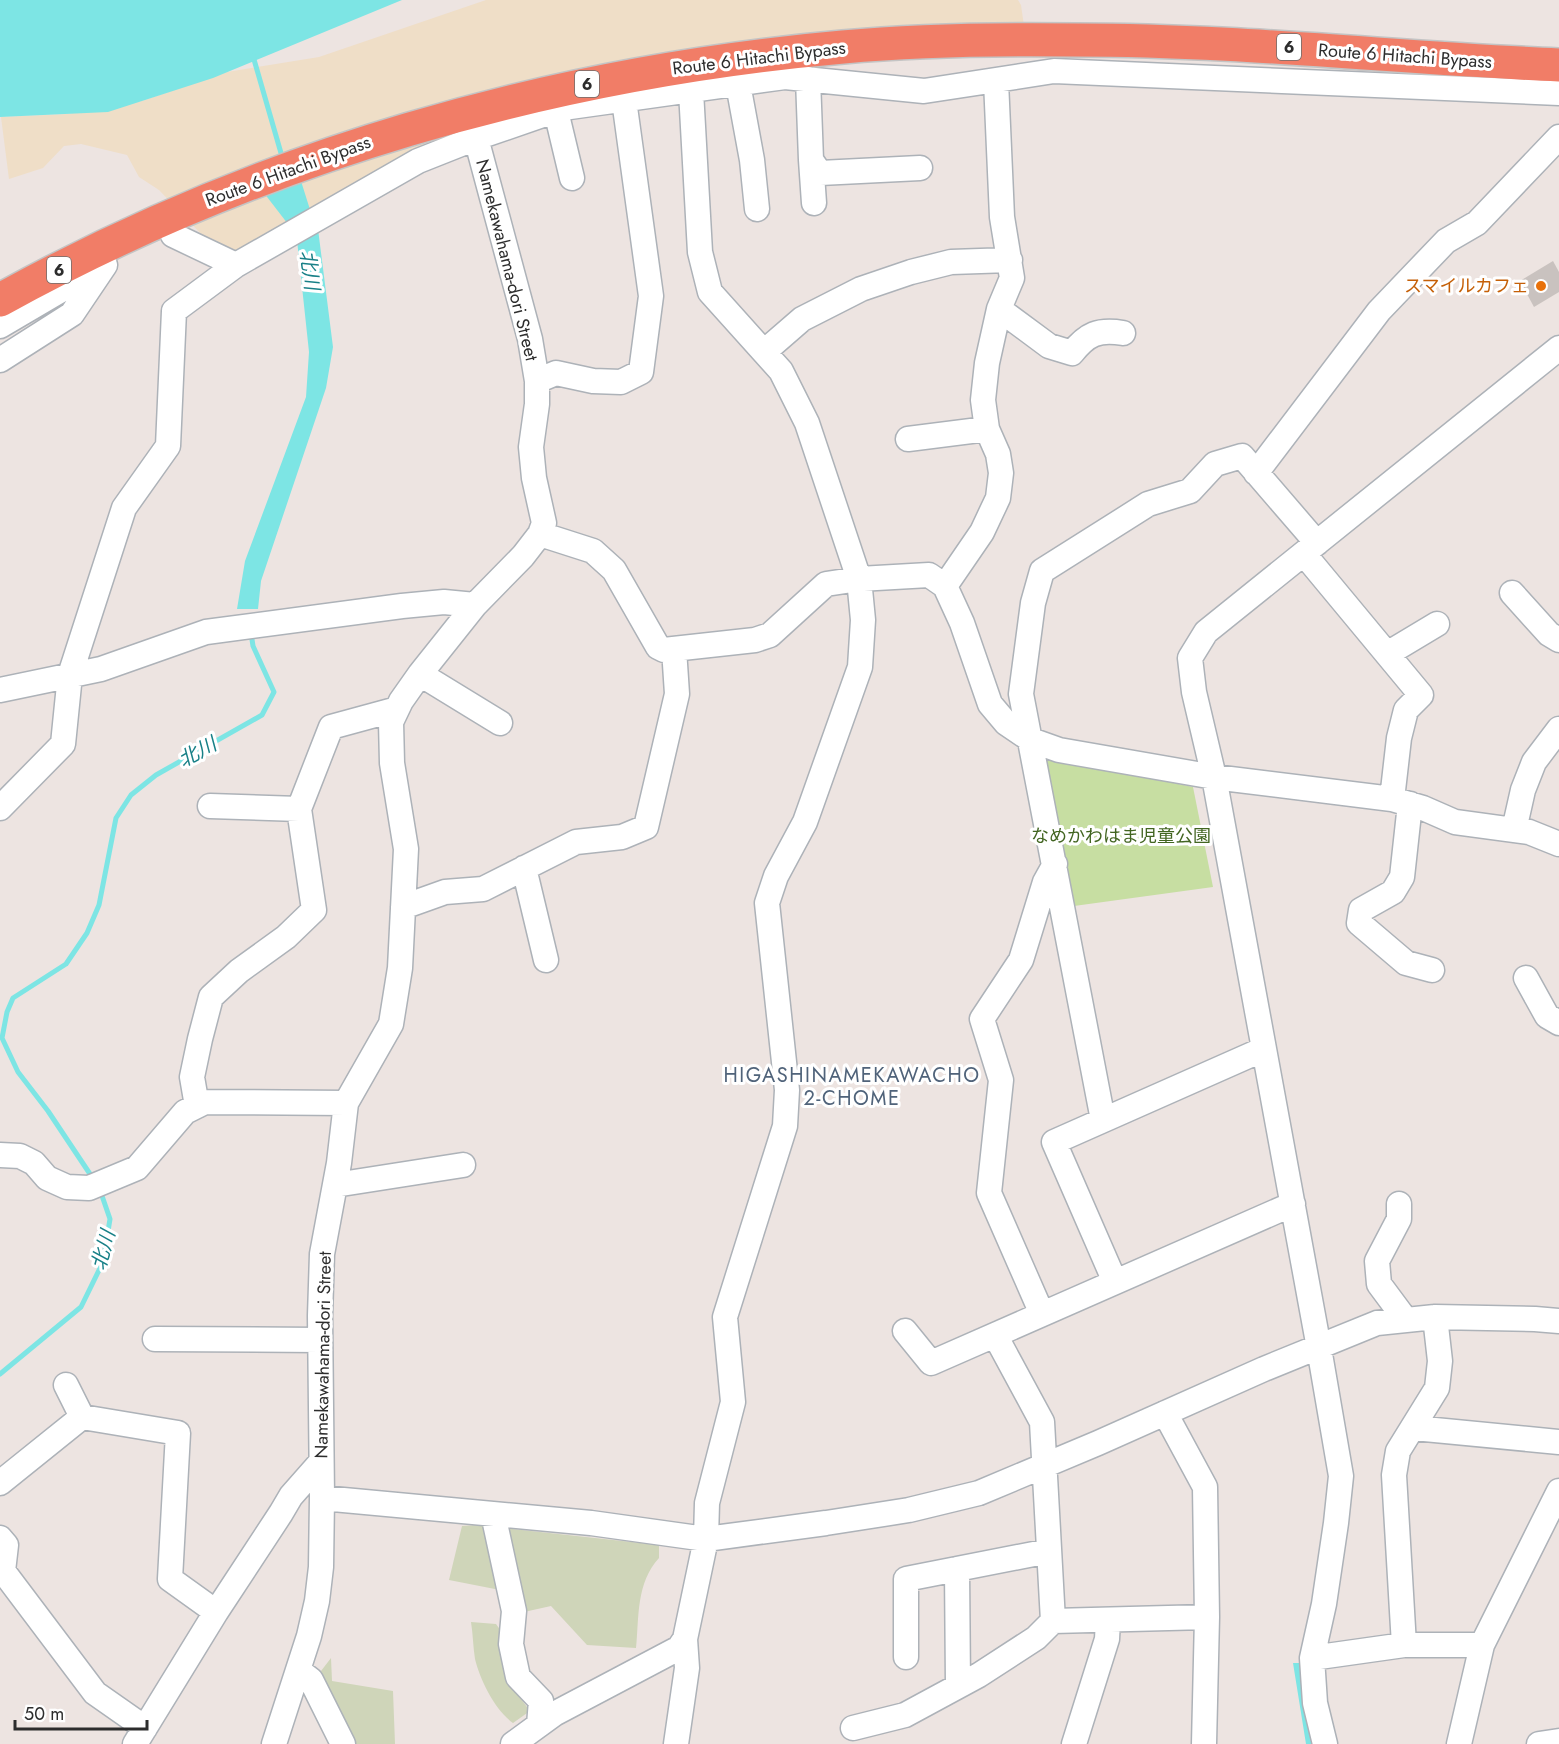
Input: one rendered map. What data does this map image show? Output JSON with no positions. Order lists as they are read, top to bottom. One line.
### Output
{"streets":{"highway":["6","Route 6 Hitachi Bypass"],"street":["Namekawahama-dori Street"]},"districts":["HIGASHINAMEKAWACHO 2-CHOME"],"water":["北川"],"parks":["なめかわはま児童公園"],"places":["スマイルカフェ"],"scale_bar":"50 m"}
